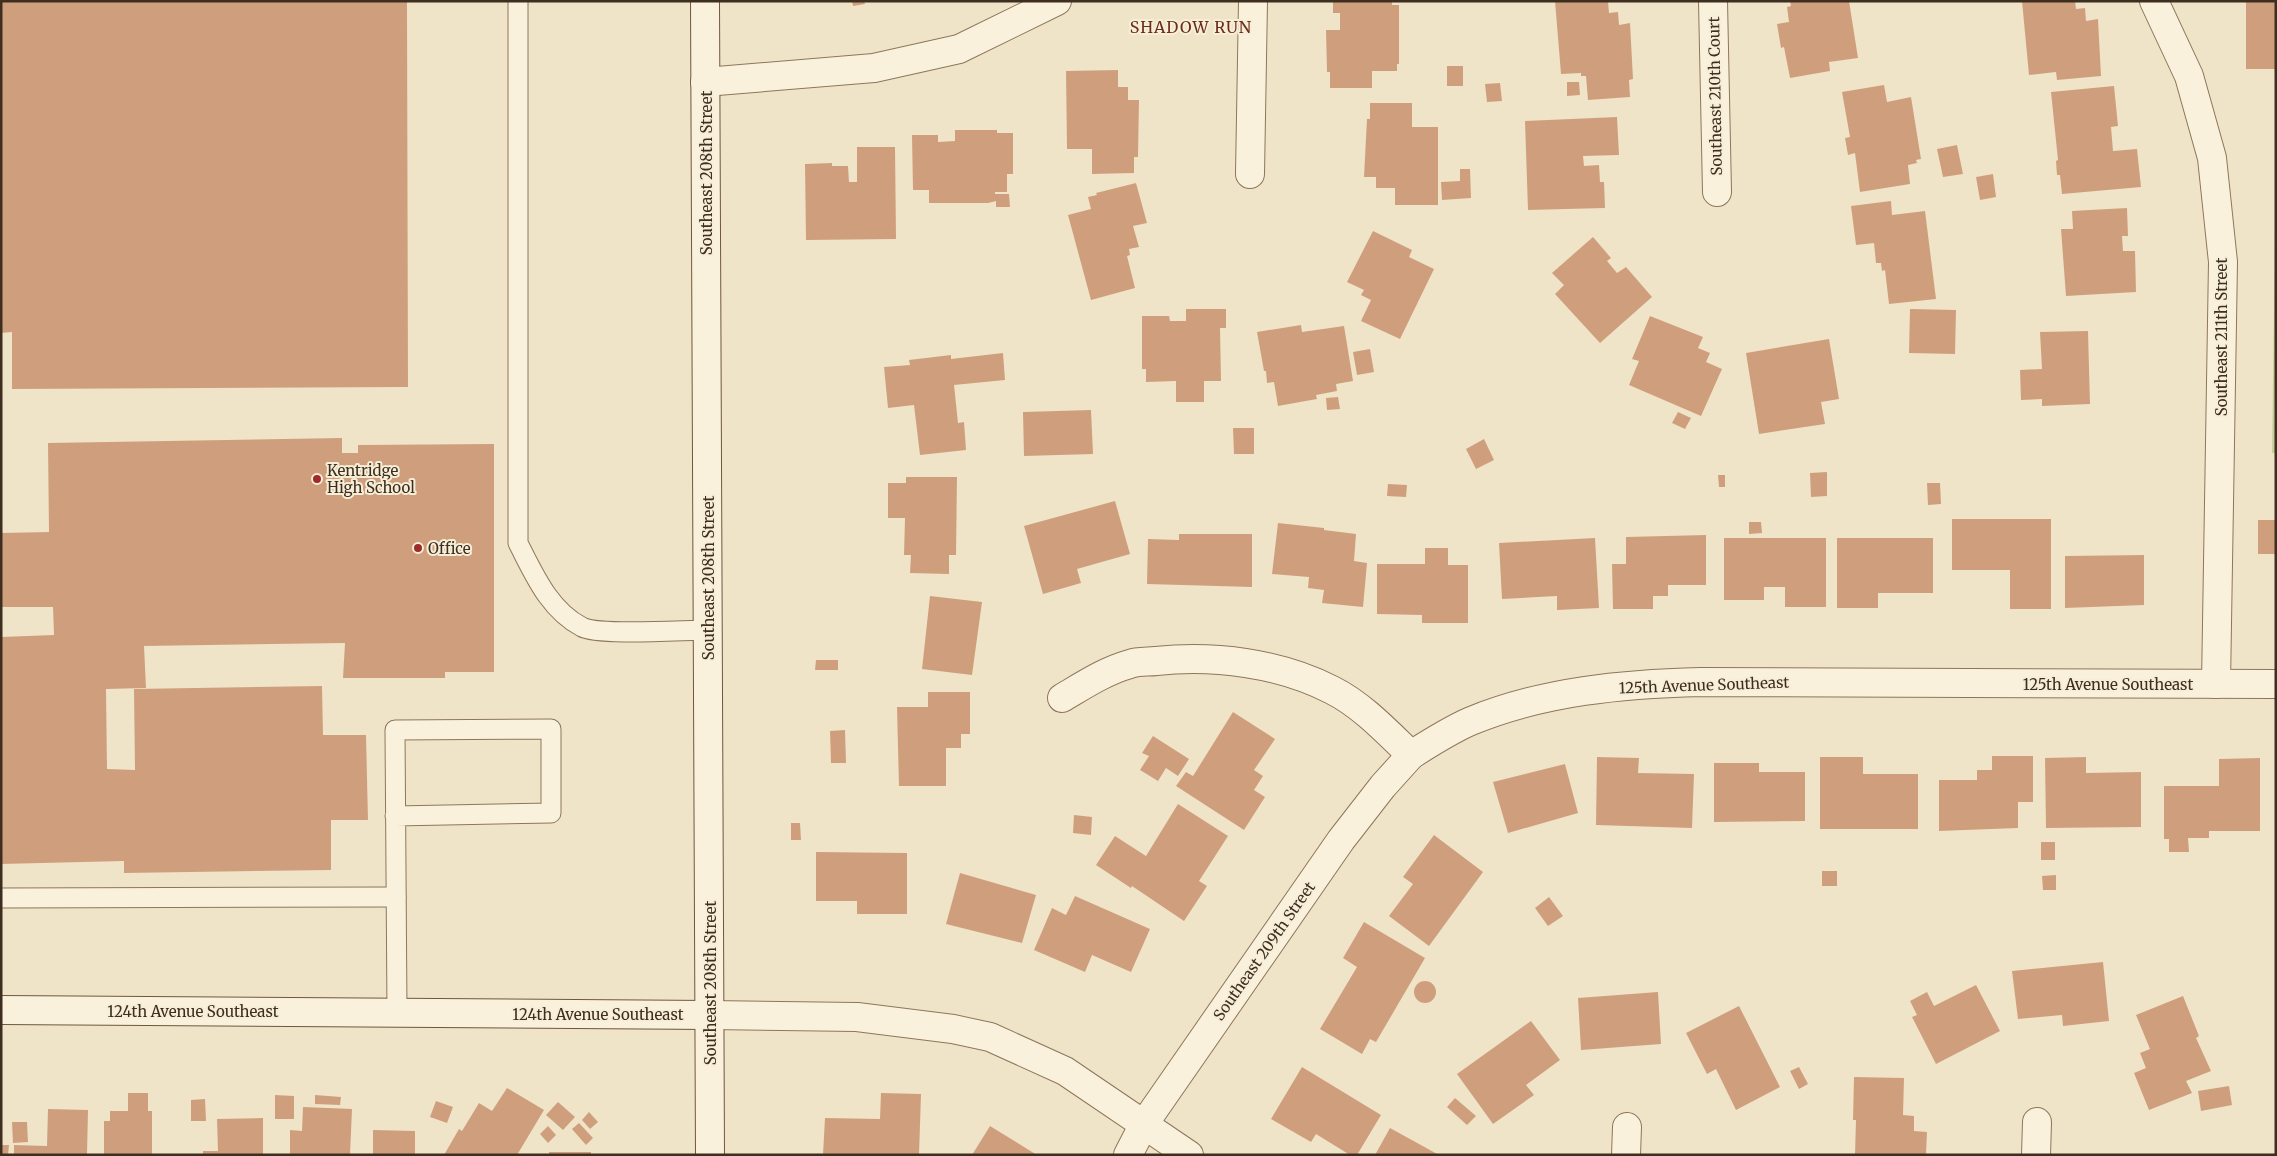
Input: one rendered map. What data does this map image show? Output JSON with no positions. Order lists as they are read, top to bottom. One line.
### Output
{"streets":{"street":["Southeast 210th Court","Southeast 208th Street","Southeast 211th Street","125th Avenue Southeast","Southeast 209th Street","124th Avenue Southeast"]},"crossings":[["Southeast 208th Street","124th Avenue Southeast"],["Southeast 211th Street","125th Avenue Southeast"],["125th Avenue Southeast","Southeast 209th Street"],["Southeast 209th Street","124th Avenue Southeast"]],"districts":["SHADOW RUN"],"places":["Kentridge High School","Office"]}
